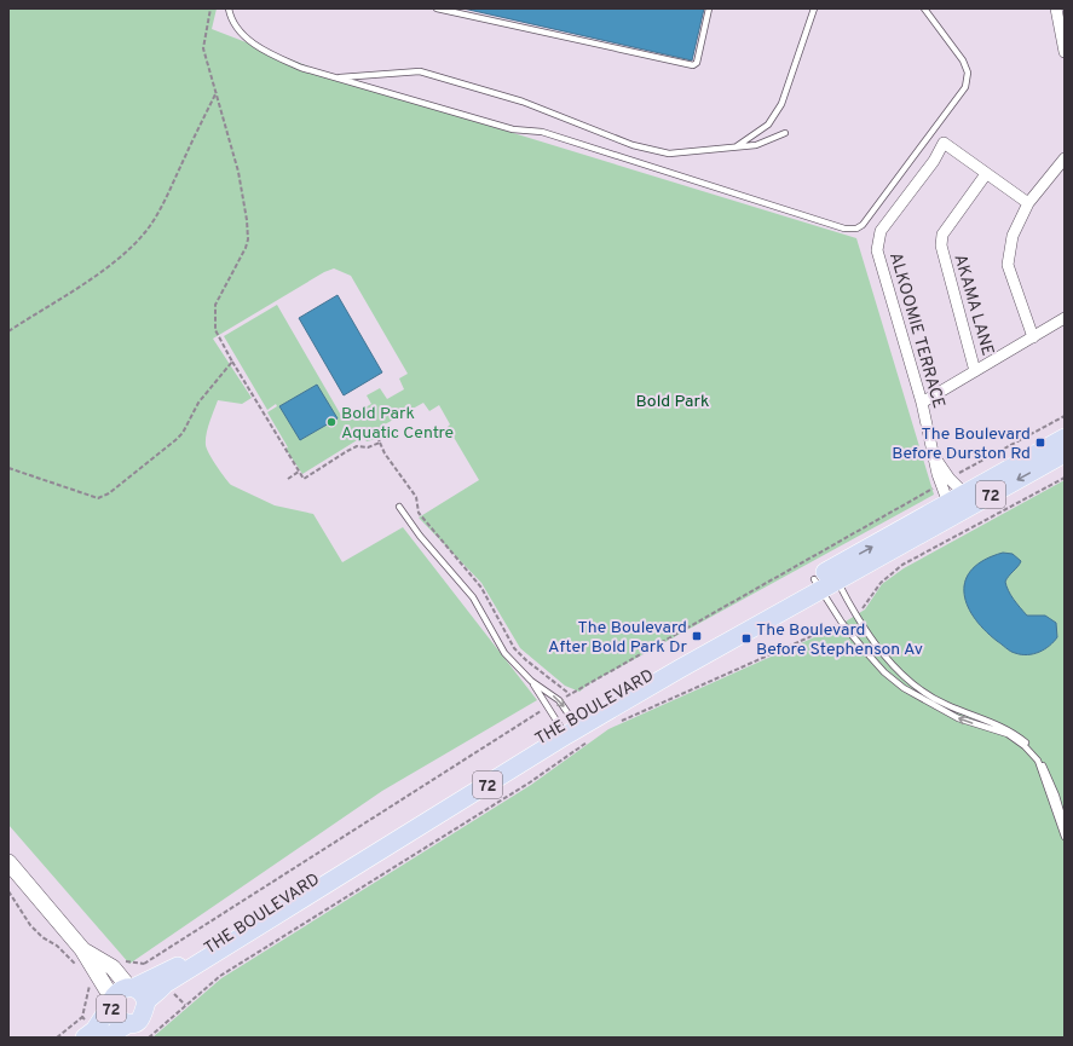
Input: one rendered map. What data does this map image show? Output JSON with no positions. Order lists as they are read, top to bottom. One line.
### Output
{"streets":{"main road":["72","THE BOULEVARD"],"street":["AKAMA LANE","ALKOOMIE TERRACE"]},"crossings":[["AKAMA LANE","ALKOOMIE TERRACE"],["ALKOOMIE TERRACE","THE BOULEVARD"],["72","THE BOULEVARD"]],"parks":["Bold Park"],"places":{"other":["Bold Park Aquatic Centre"],"transit":["The Boulevard Before Durston Rd","The Boulevard After Bold Park Dr","The Boulevard Before Stephenson Av"]}}
